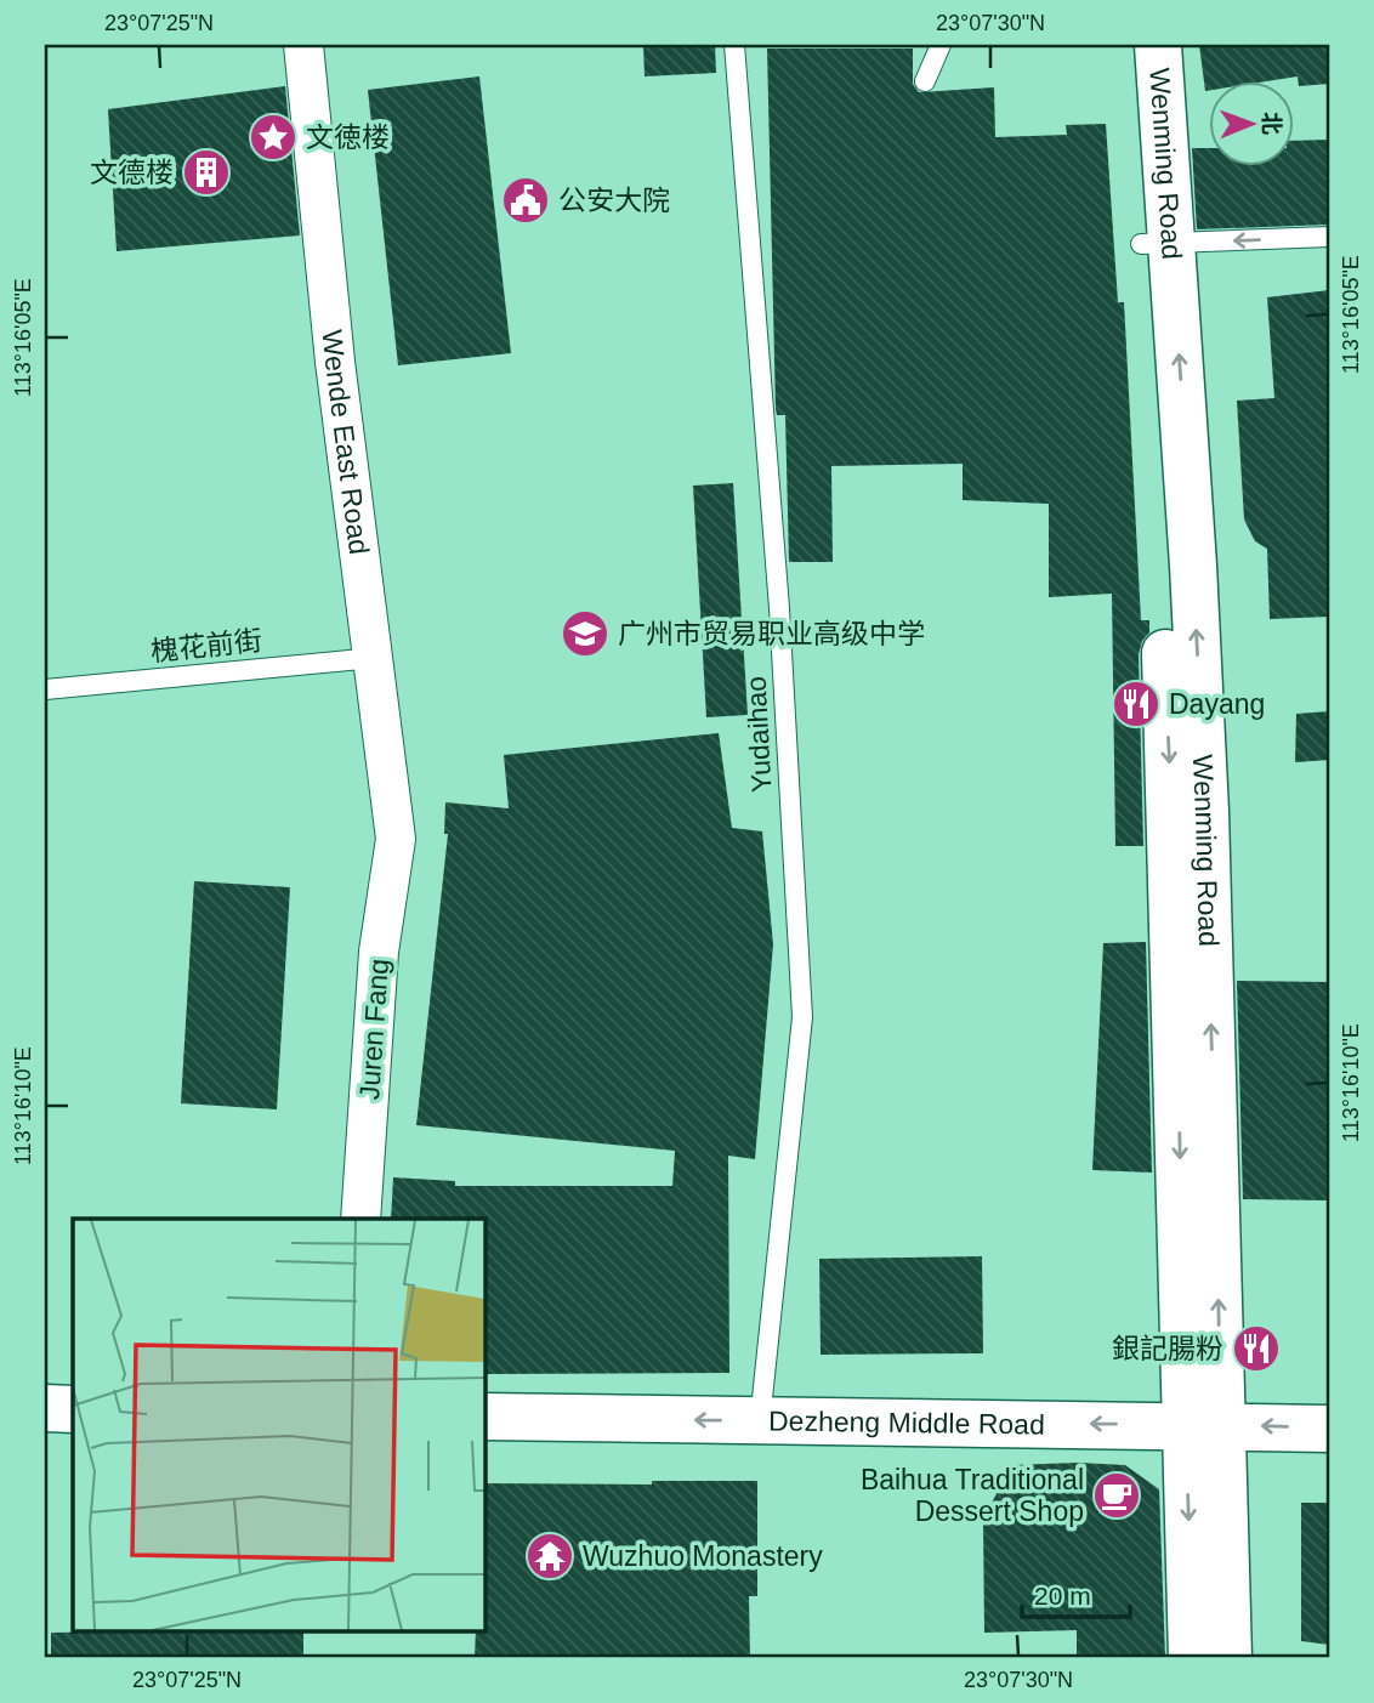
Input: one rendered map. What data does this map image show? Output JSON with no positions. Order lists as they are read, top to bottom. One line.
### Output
{"streets":{"main road":["Wenming Road","Dezheng Middle Road"],"street":["Wende East Road","Juren Fang"],"lane":["槐花前街","Yudaihao"]},"crossings":[["Wenming Road","Dezheng Middle Road"],["Wende East Road","槐花前街"],["Wende East Road","Juren Fang"],["Yudaihao","Dezheng Middle Road"]],"one_way":["Dezheng Middle Road"],"places":{"place":["文徳楼"],"building":["文德楼"],"public building":["公安大院"],"school or university":["广州市贸易职业高级中学"],"restaurant":["Dayang","銀記腸粉"],"cafe":["Baihua Traditional Dessert Shop"],"temple":["Wuzhuo Monastery"]},"scale_bar":"20 m","north":"right","coordinates":["23°07'25\"N","23°07'30\"N","113°16'05\"E","113°16'10\"E"]}
